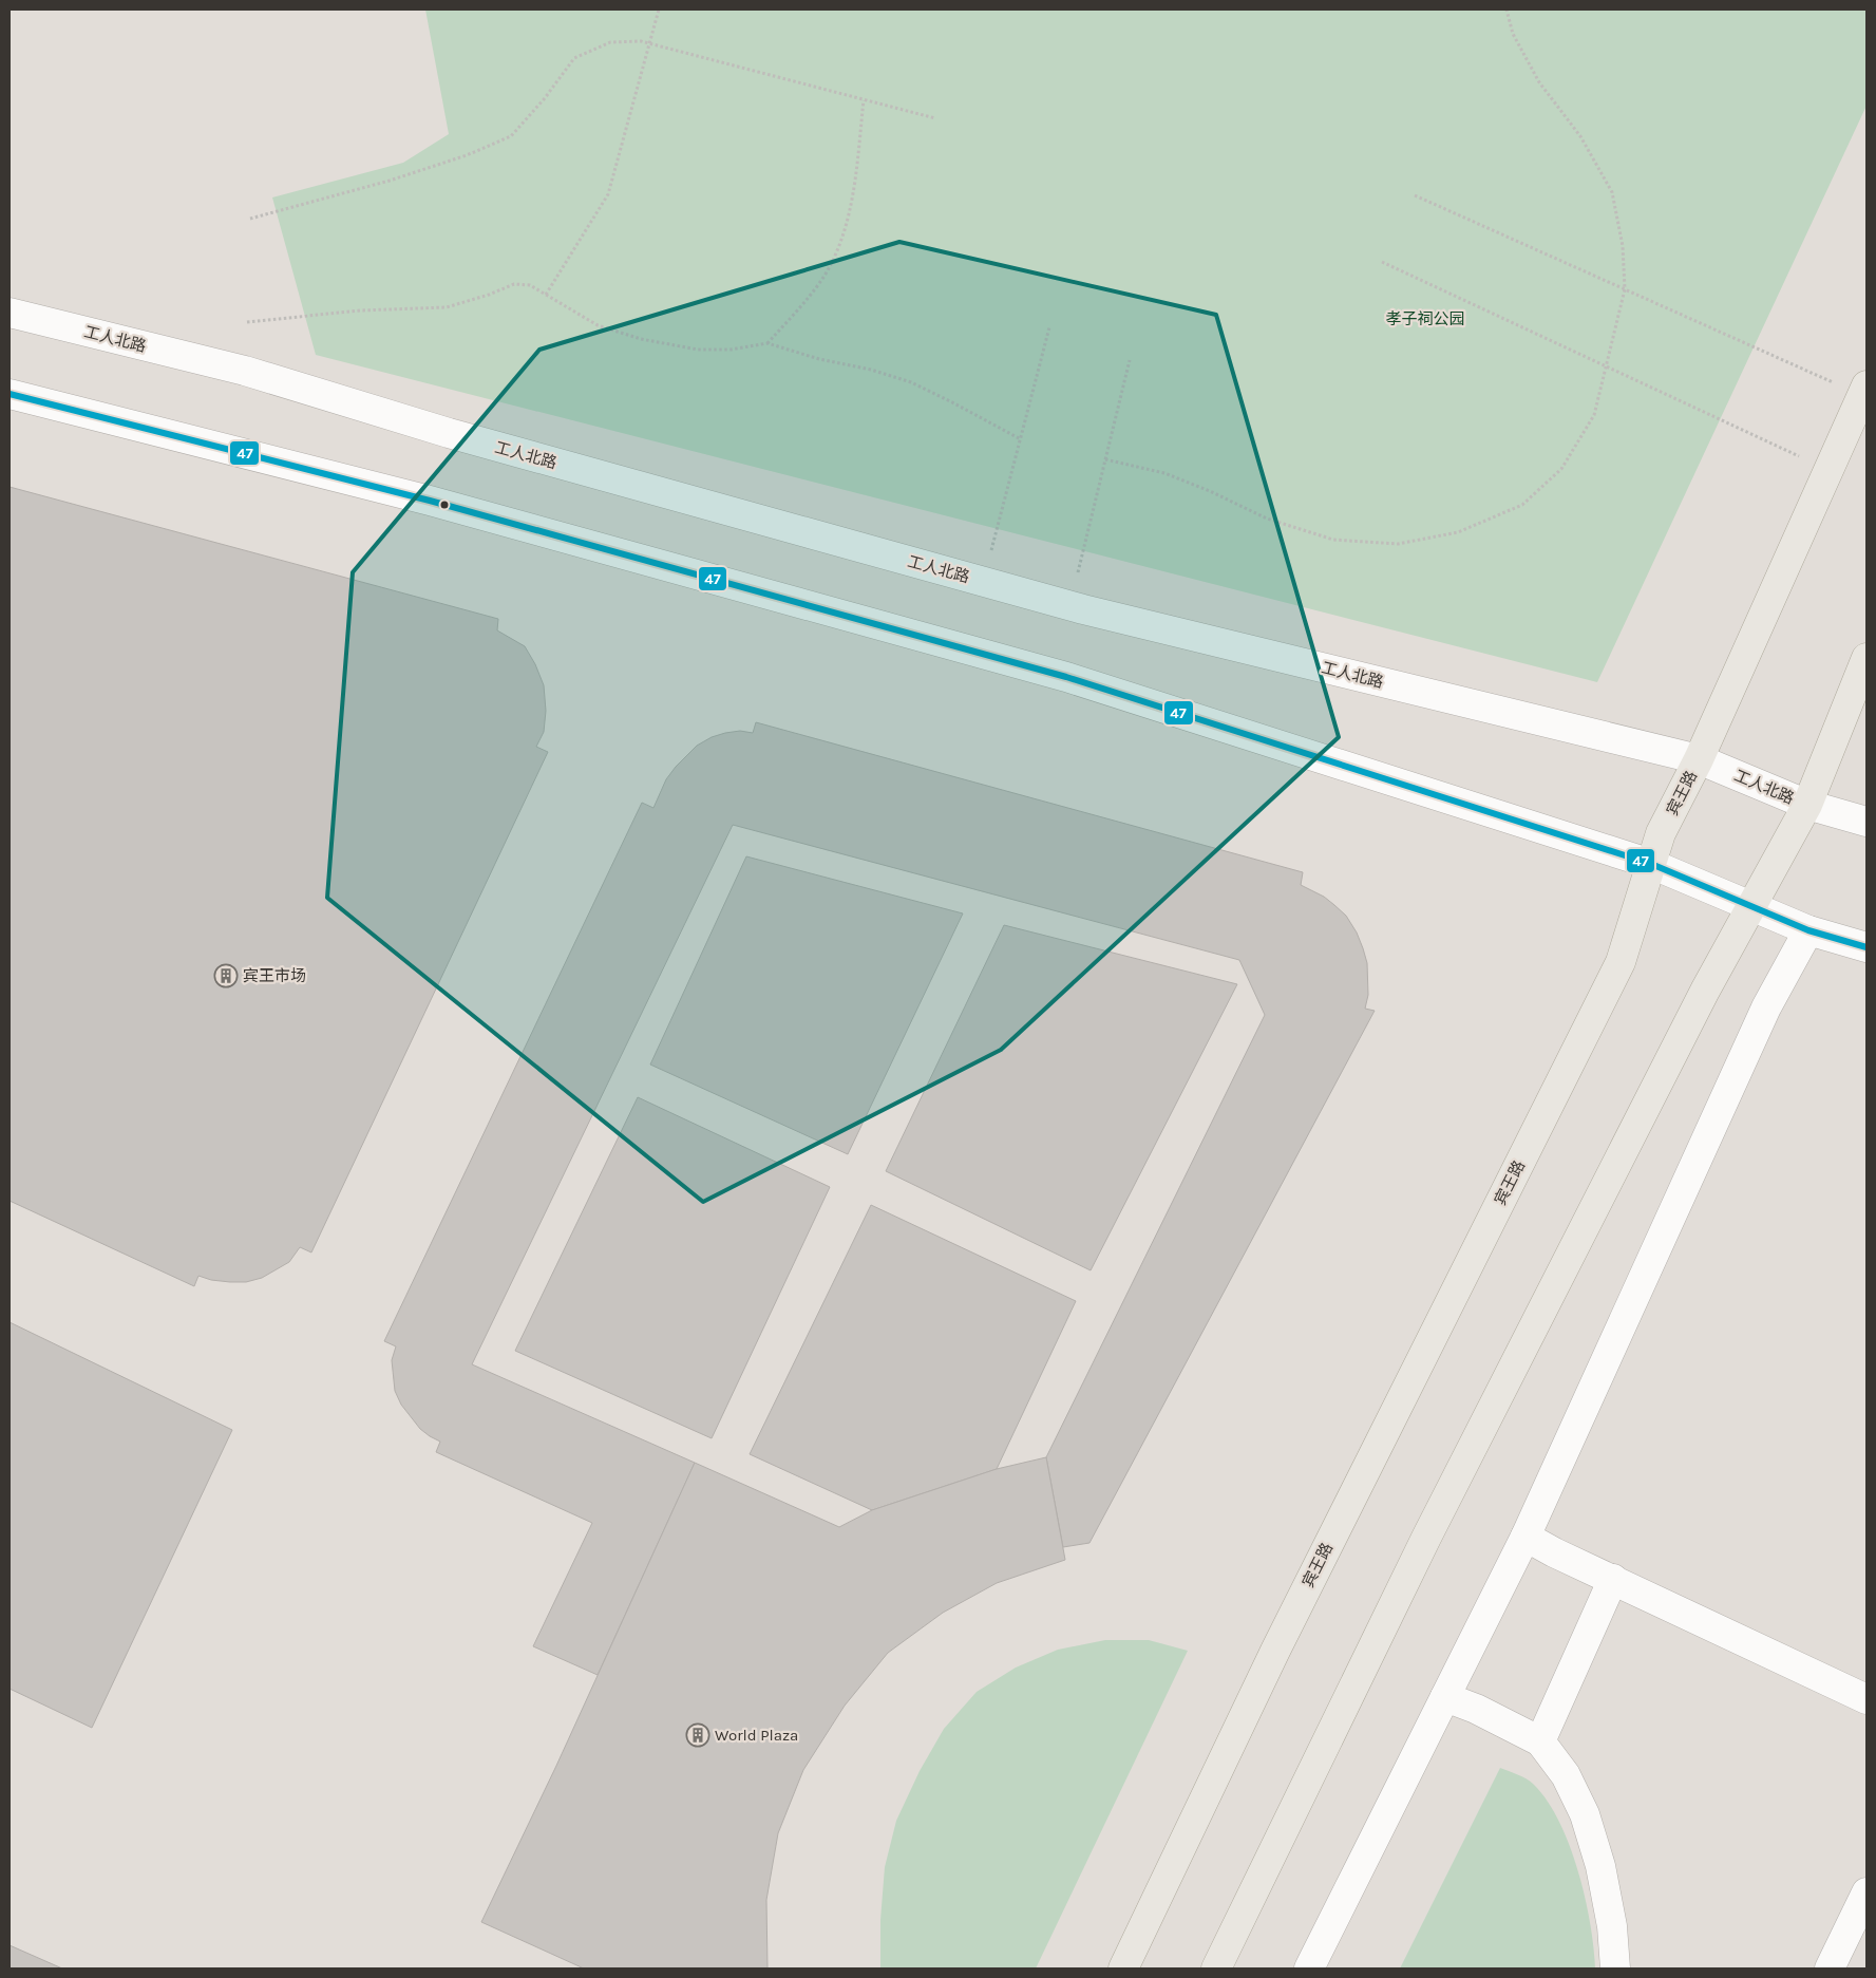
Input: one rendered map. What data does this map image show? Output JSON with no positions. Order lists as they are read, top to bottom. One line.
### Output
{"streets":{"main road":["宾王路"],"street":["工人北路"]},"crossings":[["工人北路","宾王路"]],"parks":["孝子祠公园"],"places":{"building":["宾王市场","World Plaza"]},"lines":["transit line 47"]}
